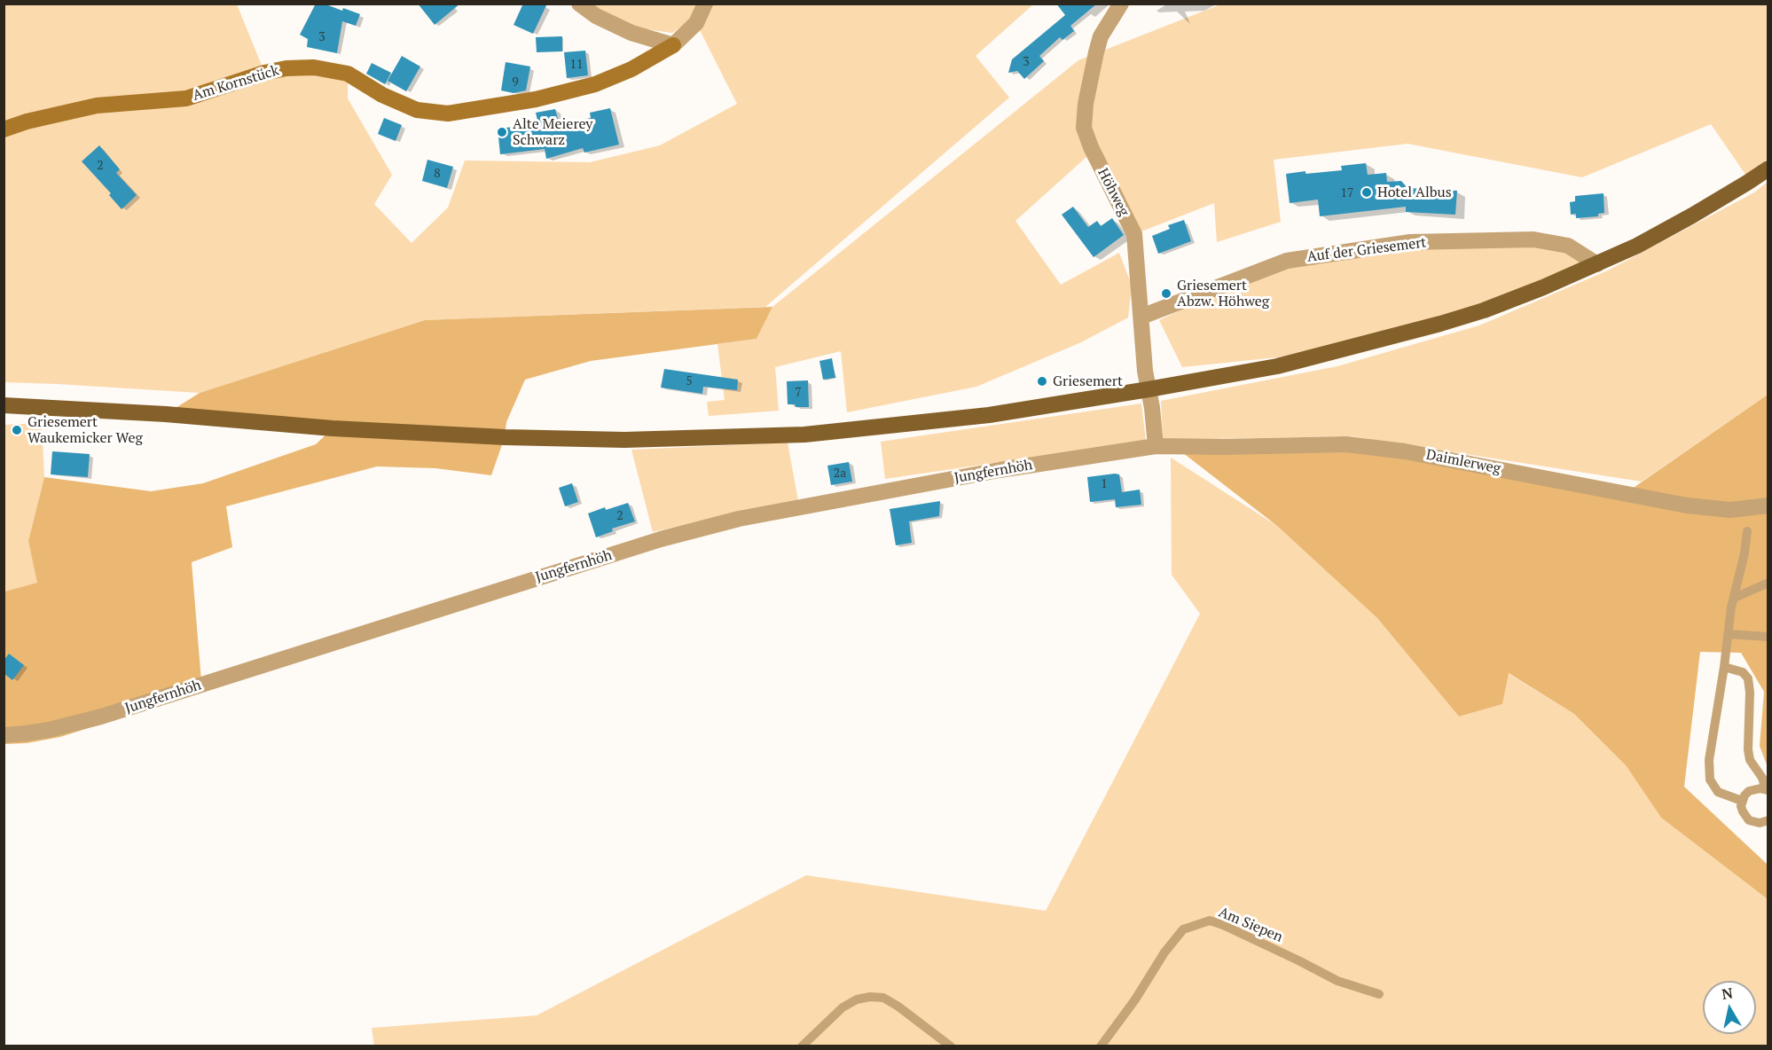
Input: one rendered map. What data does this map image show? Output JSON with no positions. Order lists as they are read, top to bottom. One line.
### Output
{"streets":{"street":["Am Kornstück","Höhweg","Auf der Griesemert","Daimlerweg","Jungfernhöh"],"lane":["Am Siepen"]},"crossings":[["Höhweg","Auf der Griesemert"],["Höhweg","Daimlerweg"],["Höhweg","Jungfernhöh"],["Daimlerweg","Jungfernhöh"]],"places":["Alte Meierey Schwarz","Hotel Albus","Griesemert Abzw. Höhweg","Griesemert","Griesemert Waukemicker Weg"],"house_numbers":["3","3","11","9","2","8","17","5","7","2a","1","2"],"north":"top"}
